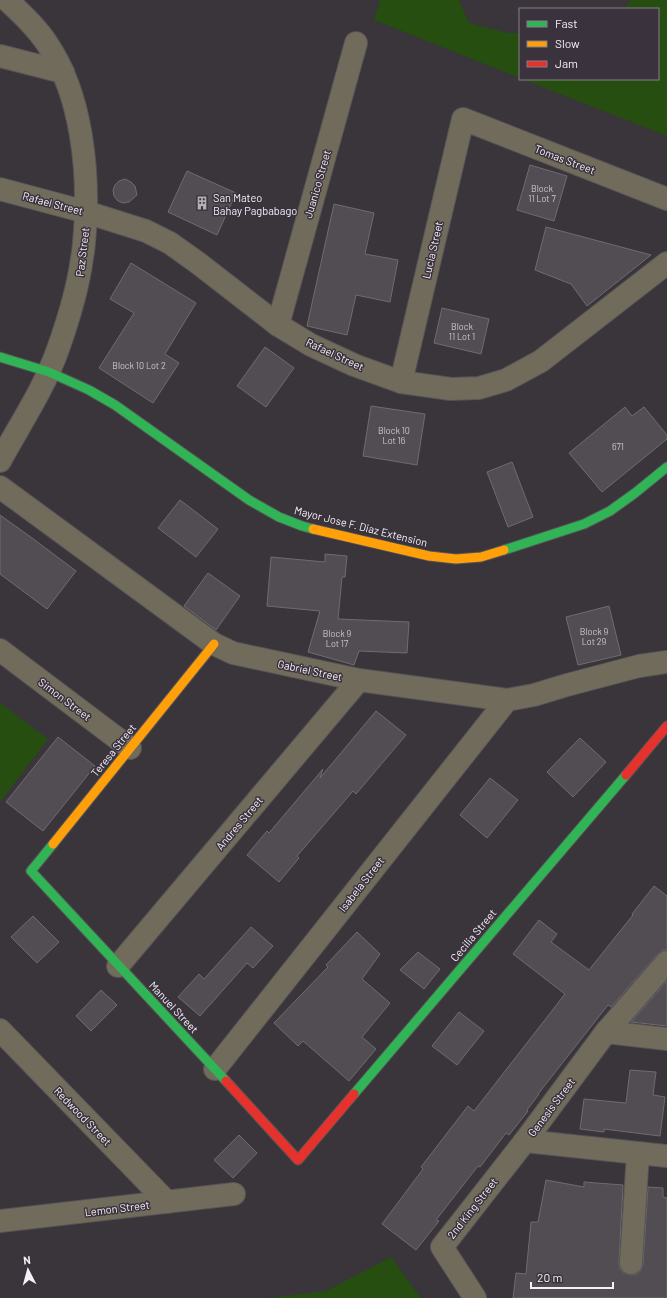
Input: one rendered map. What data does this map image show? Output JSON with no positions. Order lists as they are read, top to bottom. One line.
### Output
{"streets":{"street":["Tomas Street","Juanico Street","Rafael Street","Lucia Street","Paz Street","Mayor Jose F. Diaz Extension","Gabriel Street","Simon Street","Teresa Street","Andres Street","Isabela Street","Cecilia Street","Manuel Street","Genesis Street","Redwood Street","Lemon Street","2nd King Street"]},"crossings":[["Tomas Street","Lucia Street"],["Juanico Street","Rafael Street"],["Rafael Street","Lucia Street"],["Rafael Street","Paz Street"],["Paz Street","Mayor Jose F. Diaz Extension"],["Gabriel Street","Teresa Street"],["Gabriel Street","Andres Street"],["Gabriel Street","Isabela Street"],["Simon Street","Teresa Street"],["Teresa Street","Manuel Street"],["Andres Street","Manuel Street"],["Isabela Street","Manuel Street"],["Cecilia Street","Manuel Street"],["Genesis Street","2nd King Street"],["Redwood Street","Lemon Street"]],"places":{"building":["San Mateo Bahay Pagbabago"]},"house_numbers":["Block 11 Lot 7","Block 11 Lot 1","Block 10 Lot 2","Block 10 Lot 16","671","Block 9 Lot 29","Block 9 Lot 17"],"legend":["Fast","Slow","Jam"],"scale_bar":"20 m","north":"top"}
